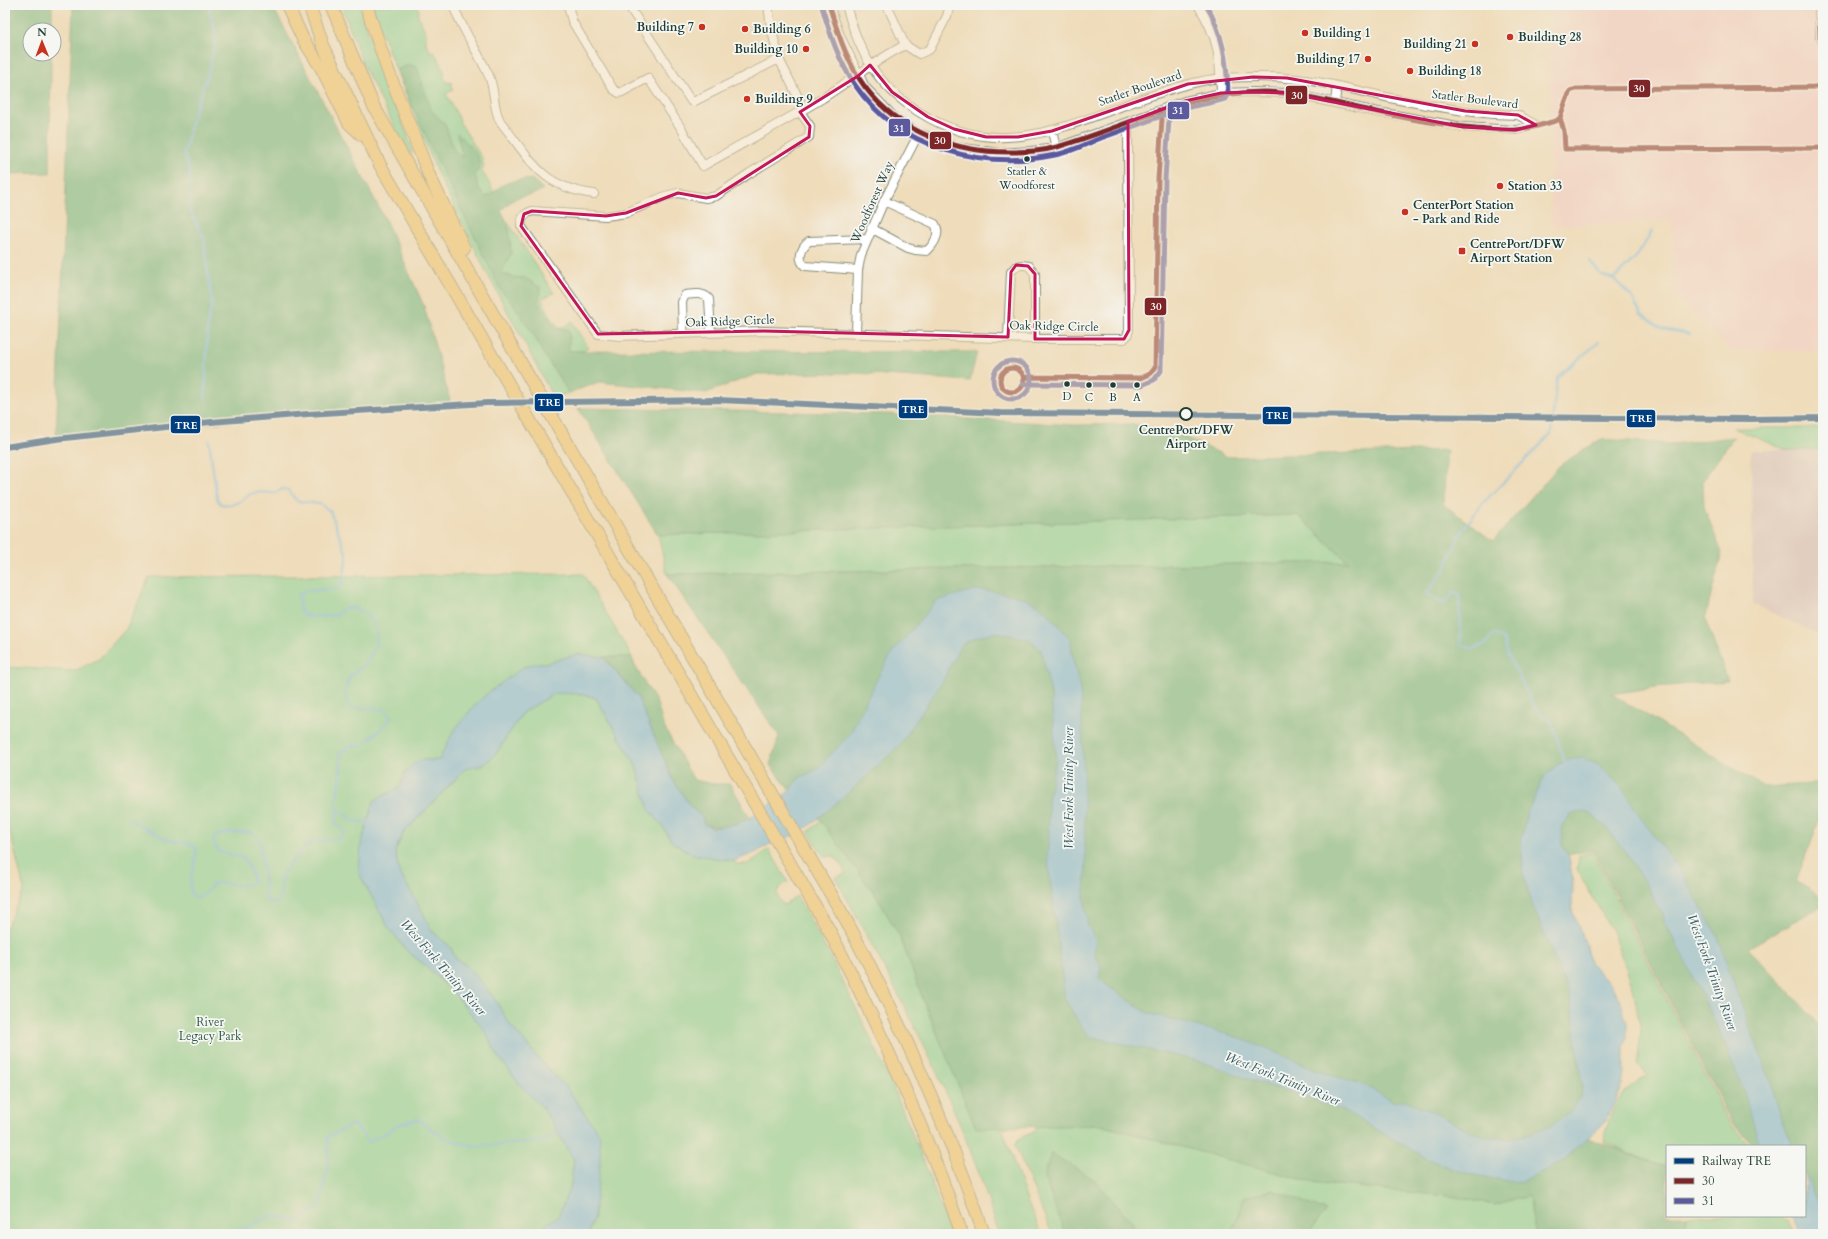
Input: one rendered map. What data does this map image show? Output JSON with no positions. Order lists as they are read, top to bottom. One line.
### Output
{"streets":{"street":["Statler Boulevard","Woodforest Way","Oak Ridge Circle"]},"crossings":[["Statler Boulevard","Woodforest Way"],["Statler Boulevard","Oak Ridge Circle"],["Woodforest Way","Oak Ridge Circle"]],"water":["West Fork Trinity River"],"parks":["River Legacy Park"],"places":{"other":["Building 7","Building 6","Building 1","Building 28","Building 21","Building 10","Building 17","Building 18","Building 9","Statler & Woodforest","Station 33","CenterPort Station - Park and Ride","D","C","B","A","CentrePort/DFW Airport"],"transit":["CentrePort/DFW Airport Station"]},"lines":["transit line 30","transit line 31","rail line TRE"],"legend":["Railway TRE","30","31"],"north":"top"}
